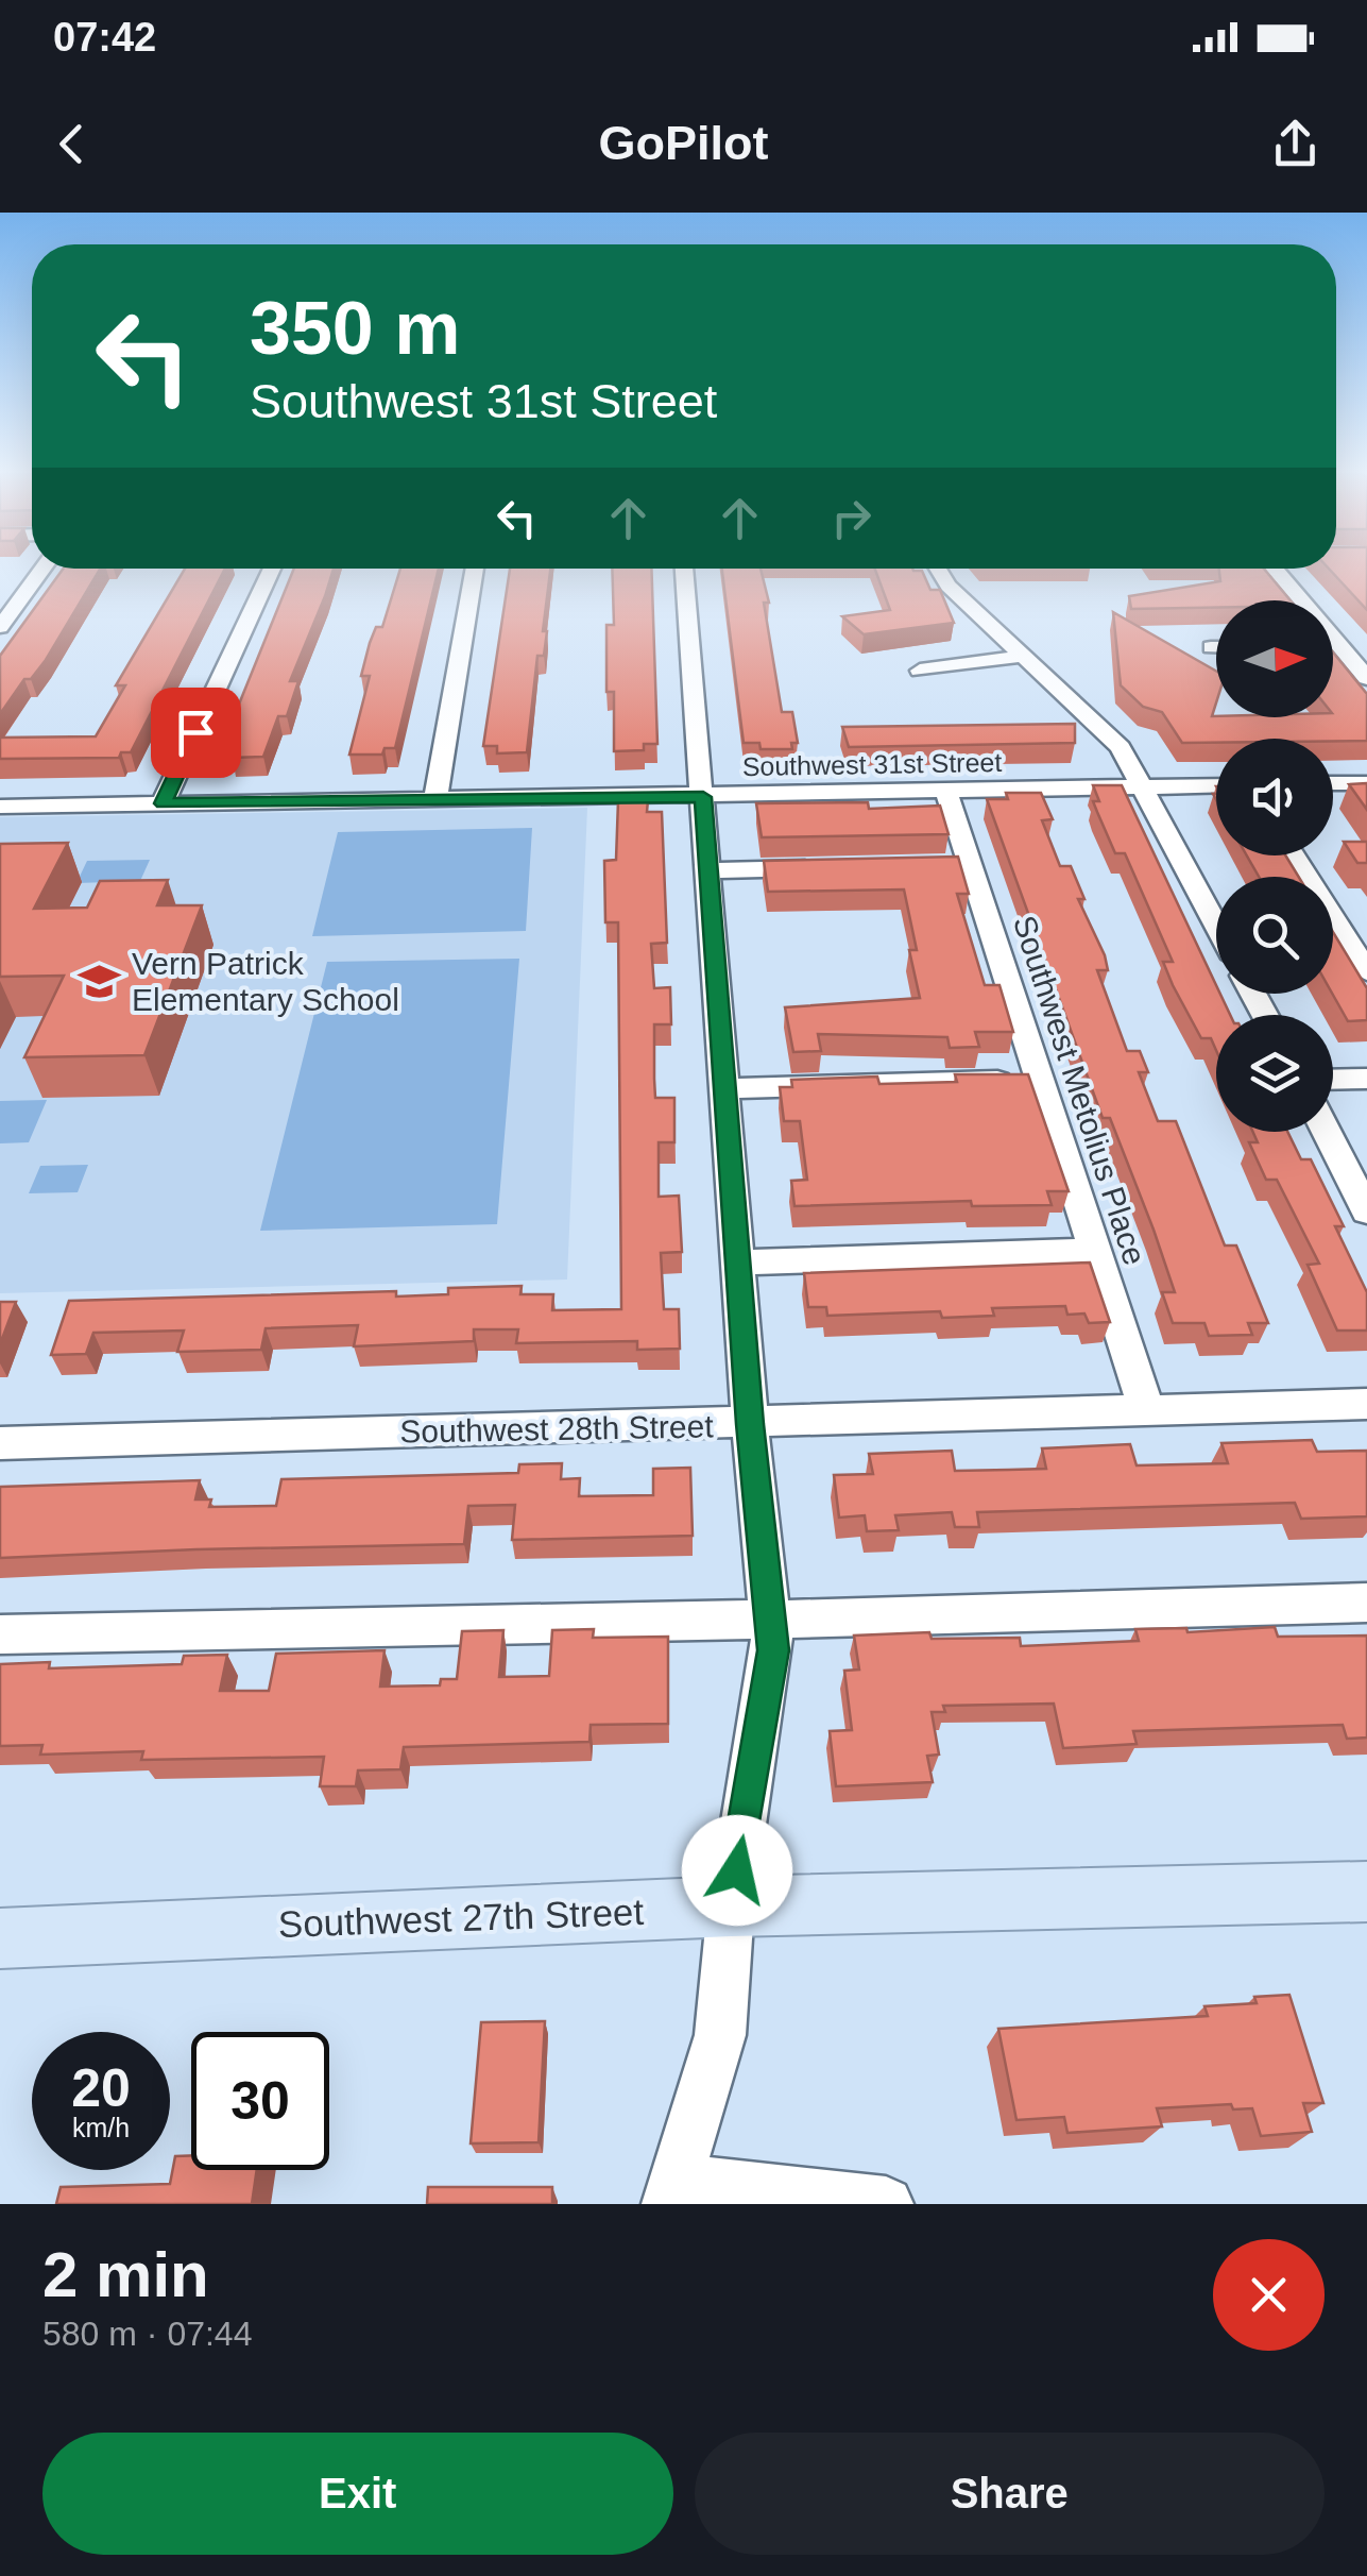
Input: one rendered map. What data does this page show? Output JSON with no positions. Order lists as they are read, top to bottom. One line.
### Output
{"streets":{"main road":["Southwest 27th Street"],"street":["Southwest 31st Street","Southwest Metolius Place","Southwest 28th Street"]},"crossings":[["Southwest 31st Street","Southwest Metolius Place"],["Southwest Metolius Place","Southwest 28th Street"]],"places":{"school or university":["Vern Patrick Elementary School"]},"north":"right","page":{"status":"07:42","header":"GoPilot","turn":["350 m","Southwest 31st Street"],"speed":"20 km/h","limit":"30","heading":["2 min","580 m · 07:44"],"buttons":["Exit","Share"]}}
